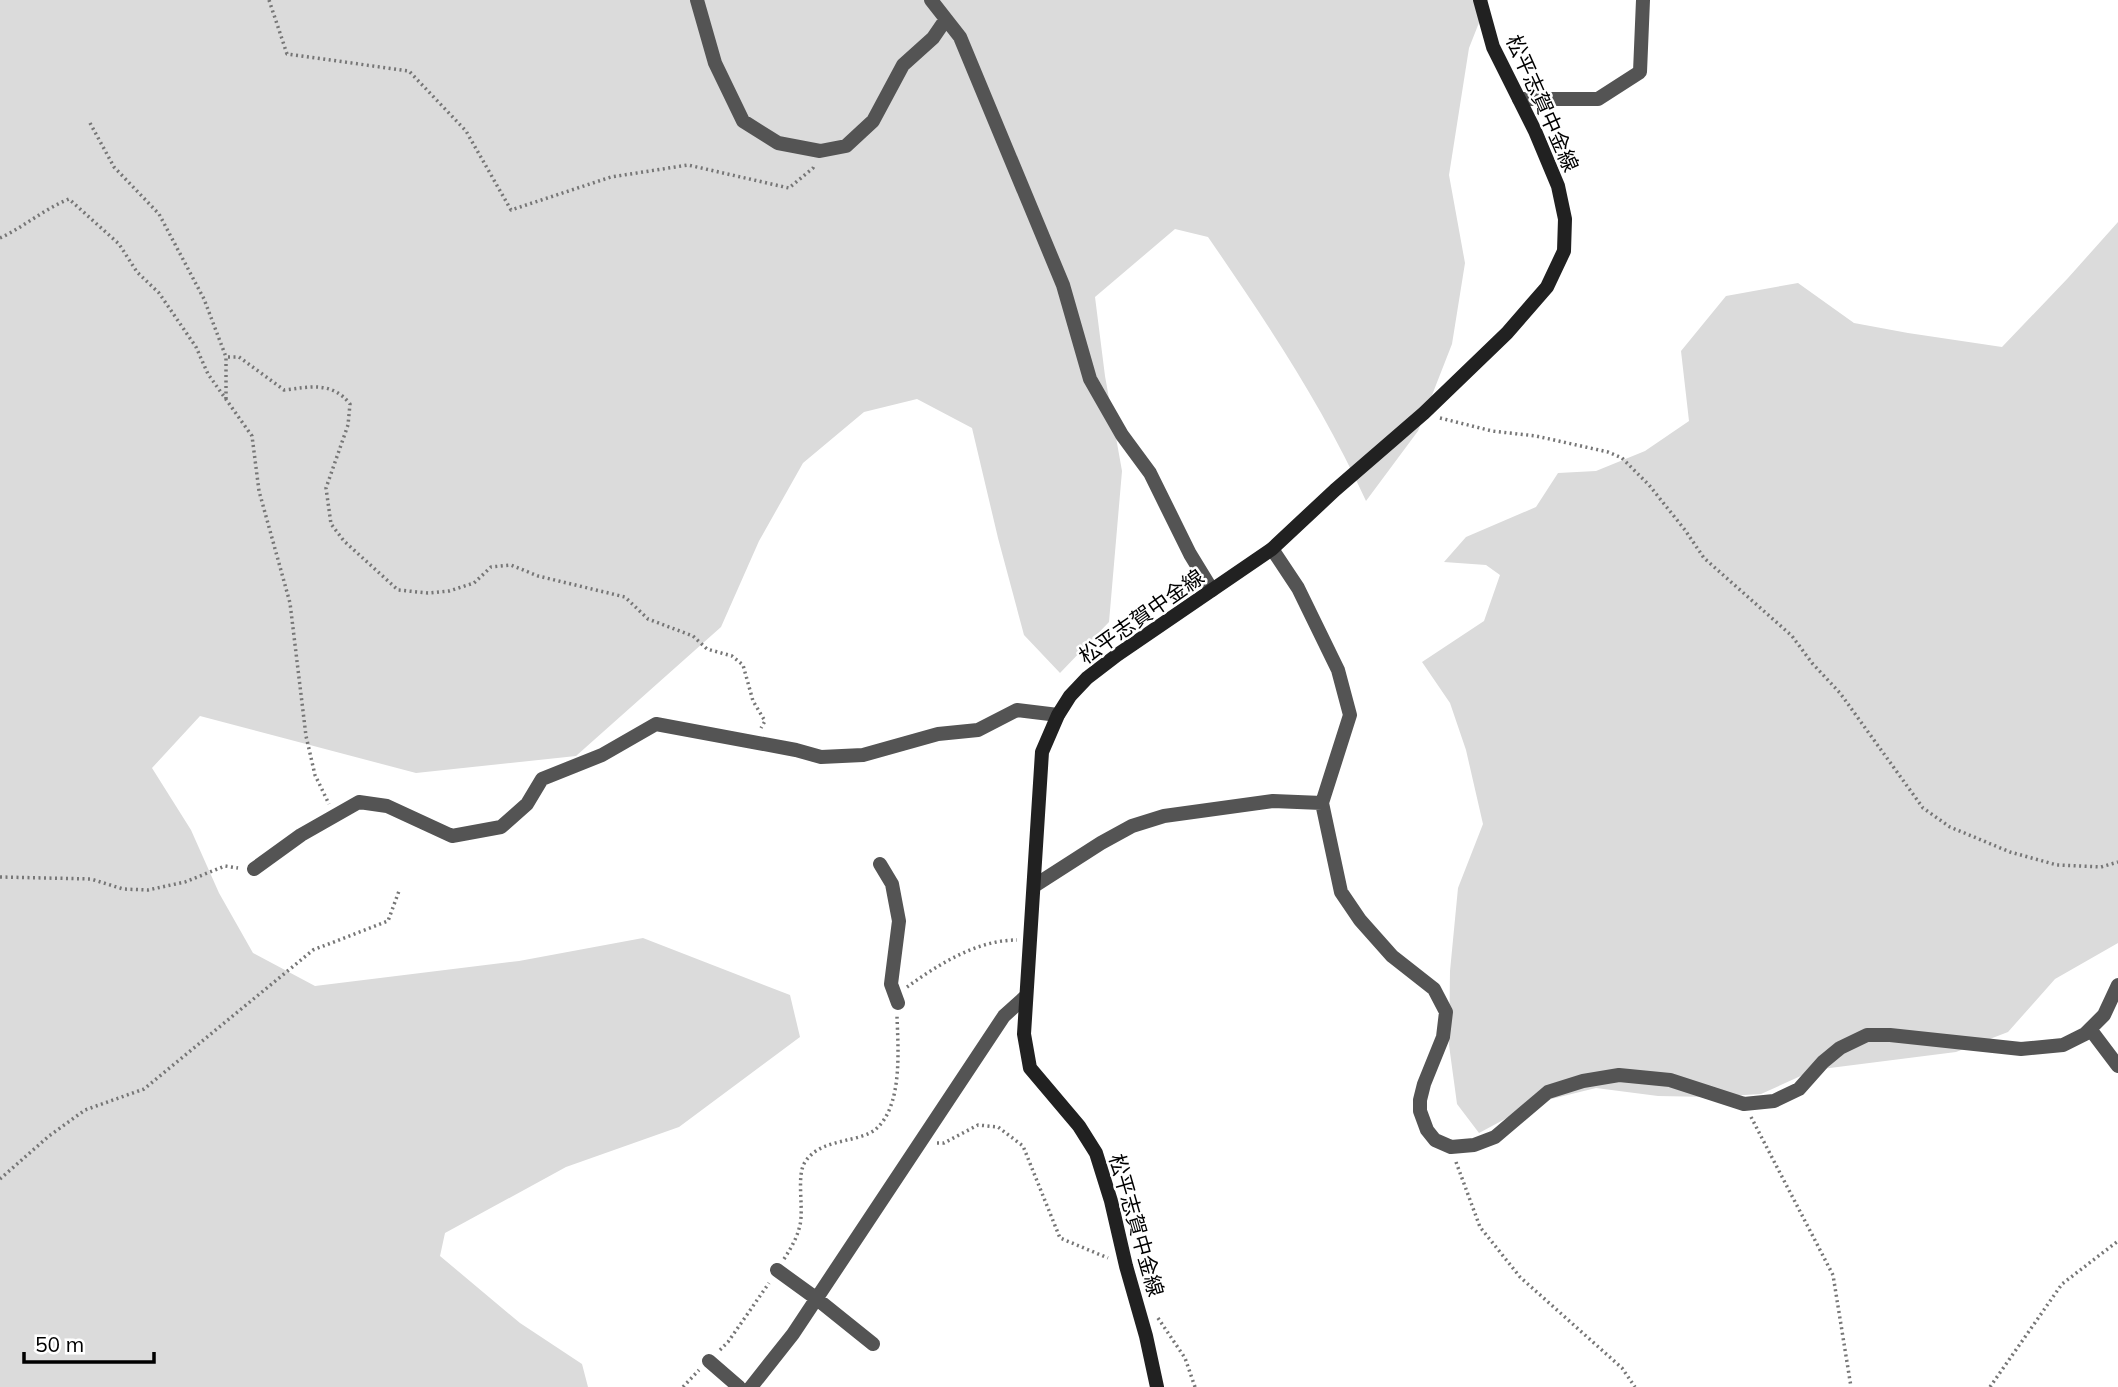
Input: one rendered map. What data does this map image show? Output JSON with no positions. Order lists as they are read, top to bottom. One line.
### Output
{"streets":{"main road":["松平志賀中金線"]},"scale_bar":"50 m"}
